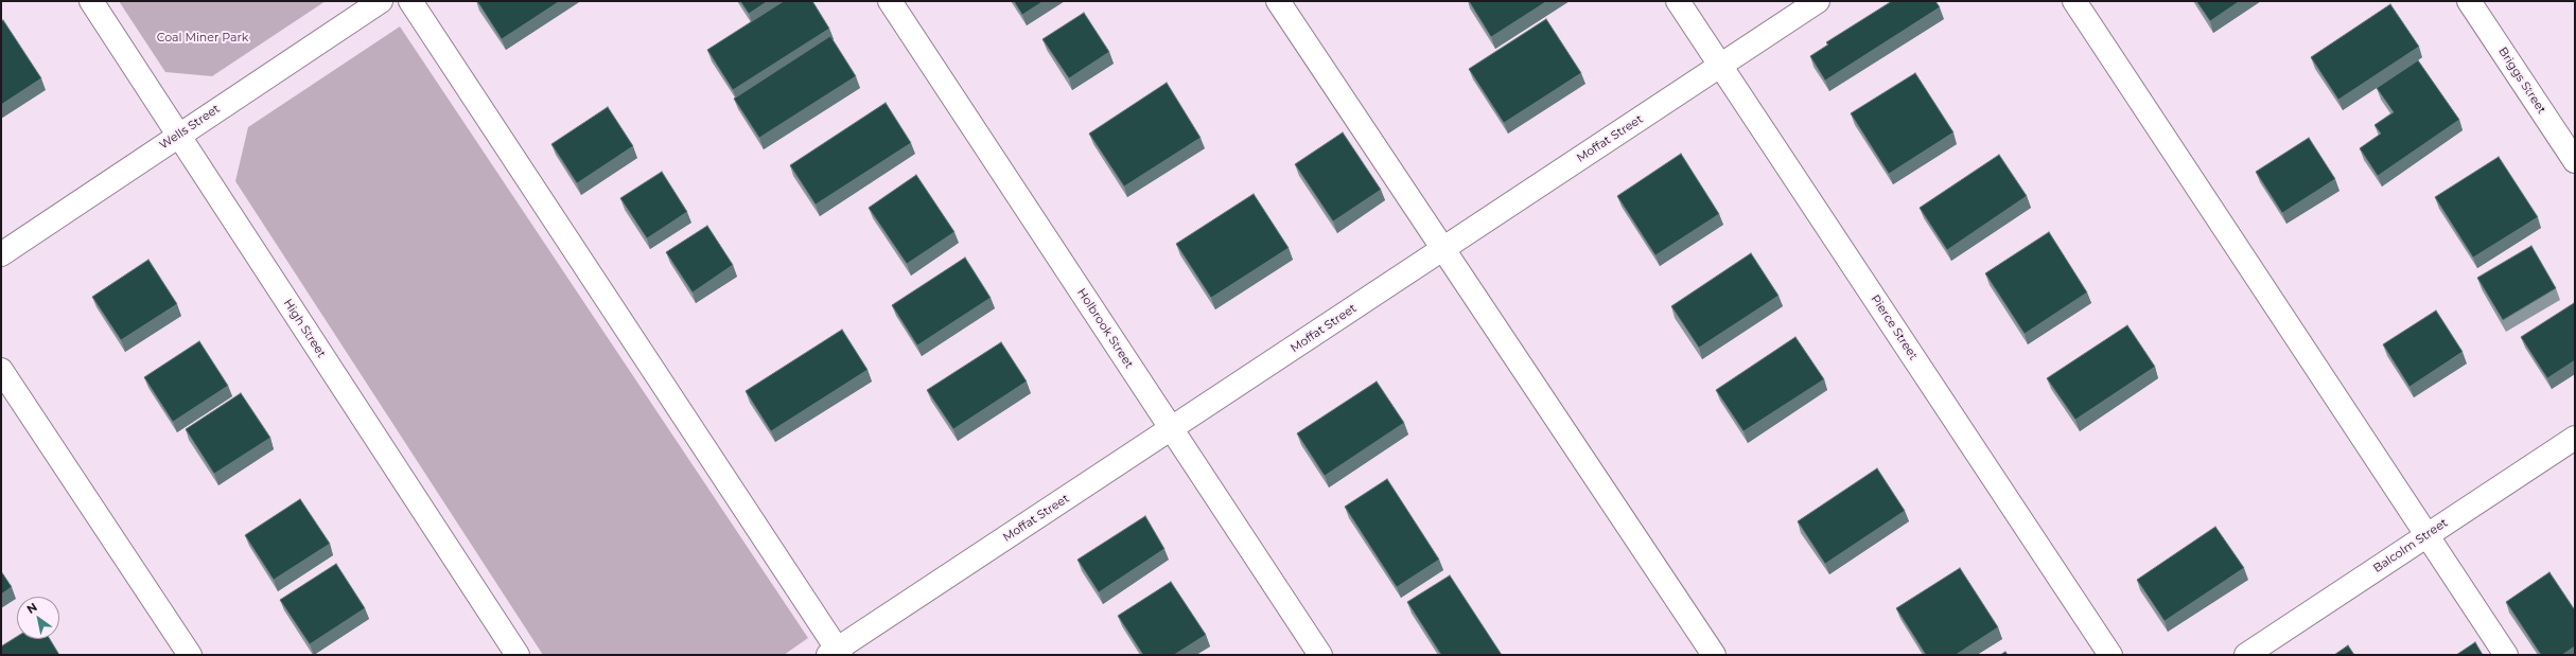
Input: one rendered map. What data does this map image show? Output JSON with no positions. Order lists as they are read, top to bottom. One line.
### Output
{"streets":{"street":["Briggs Street","Wells Street","Moffat Street","Pierce Street","High Street","Holbrook Street","Balcolm Street"]},"crossings":[["Wells Street","High Street"],["Moffat Street","Pierce Street"],["Moffat Street","Holbrook Street"]],"parks":["Coal Miner Park"],"north":"top left"}
